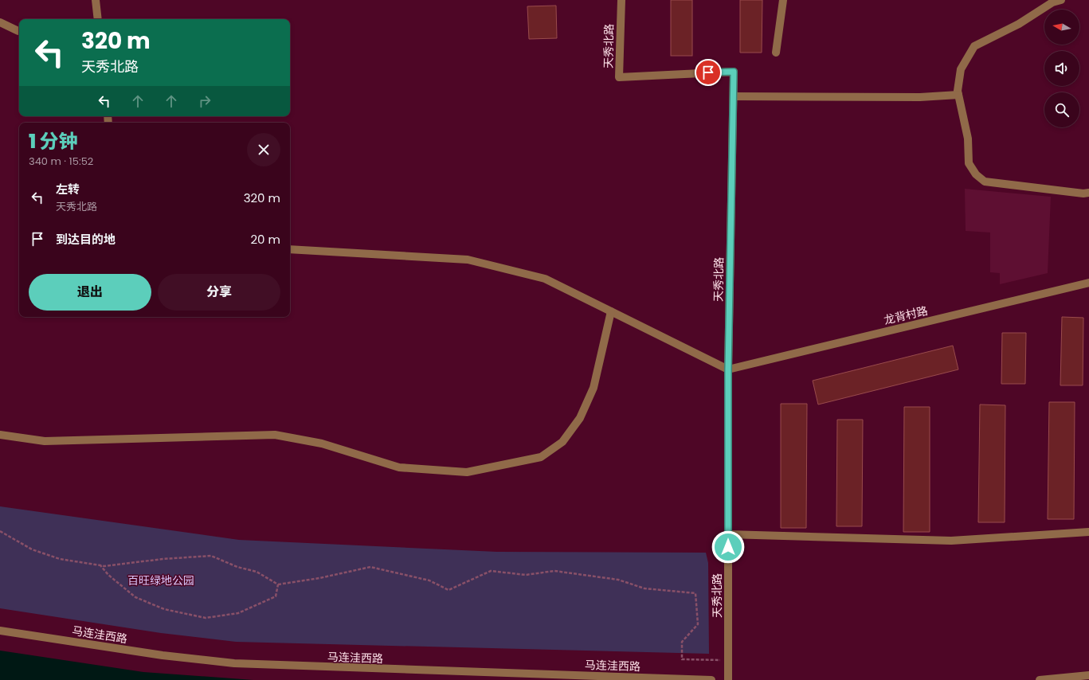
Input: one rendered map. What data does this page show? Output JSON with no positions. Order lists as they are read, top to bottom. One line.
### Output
{"streets":{"street":["天秀北路","龙背村路","马连洼西路"]},"crossings":[["天秀北路","龙背村路"]],"parks":["百旺绿地公园"],"north":"left","page":{"turn":["320 m","天秀北路"],"heading":["1 分钟","340 m · 15:52"],"list":[{"name":"左转","note":"天秀北路","value":"320 m"},{"name":"到达目的地","value":"20 m"}],"buttons":["退出","分享"]}}
